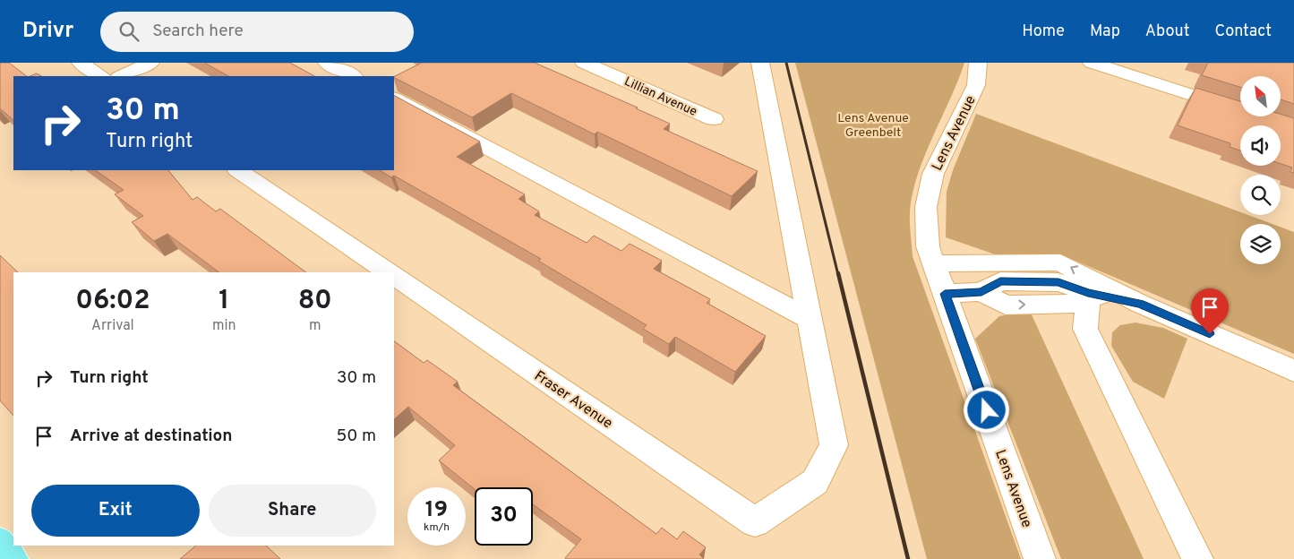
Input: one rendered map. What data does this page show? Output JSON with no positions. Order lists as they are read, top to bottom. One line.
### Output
{"streets":{"street":["Lillian Avenue","Lens Avenue","Fraser Avenue"]},"parks":["Lens Avenue Greenbelt"],"north":"top left","page":{"header":"Drivr","search":"Search here","nav":["Home","Map","About","Contact"],"turn":["30 m","Turn right"],"eta":["06:02","Arrival","1","min","80","m"],"list":[{"name":"Turn right","value":"30 m"},{"name":"Arrive at destination","value":"50 m"}],"buttons":["Exit","Share"],"speed":"19 km/h","limit":"30"}}
